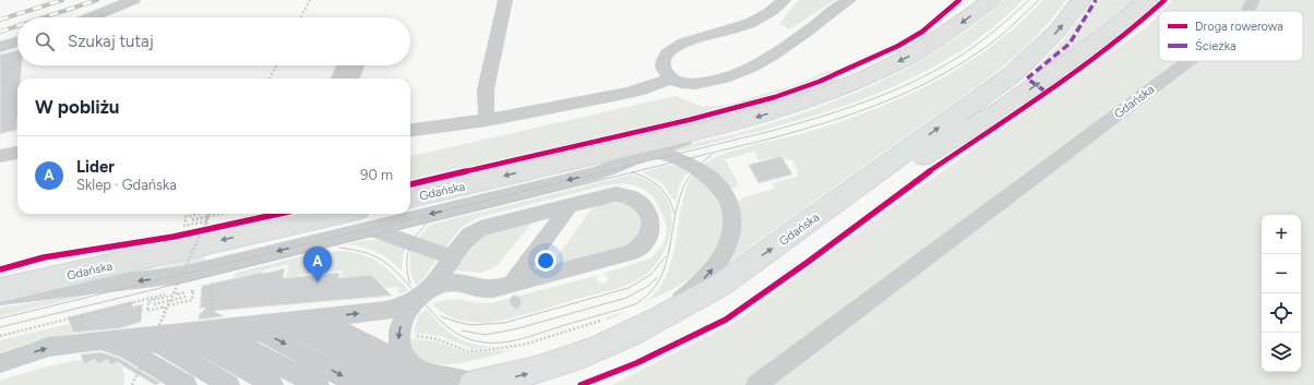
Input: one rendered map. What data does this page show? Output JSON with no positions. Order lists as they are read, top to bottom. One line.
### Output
{"streets":{"main road":["Gdańska"]},"legend":["Droga rowerowa","Ścieżka"],"page":{"search":"Szukaj tutaj","heading":"W pobliżu","list":[{"mark":"A","name":"Lider","note":"Sklep · Gdańska","value":"90 m"}],"map_buttons":["+","−"],"pins":"A"}}
